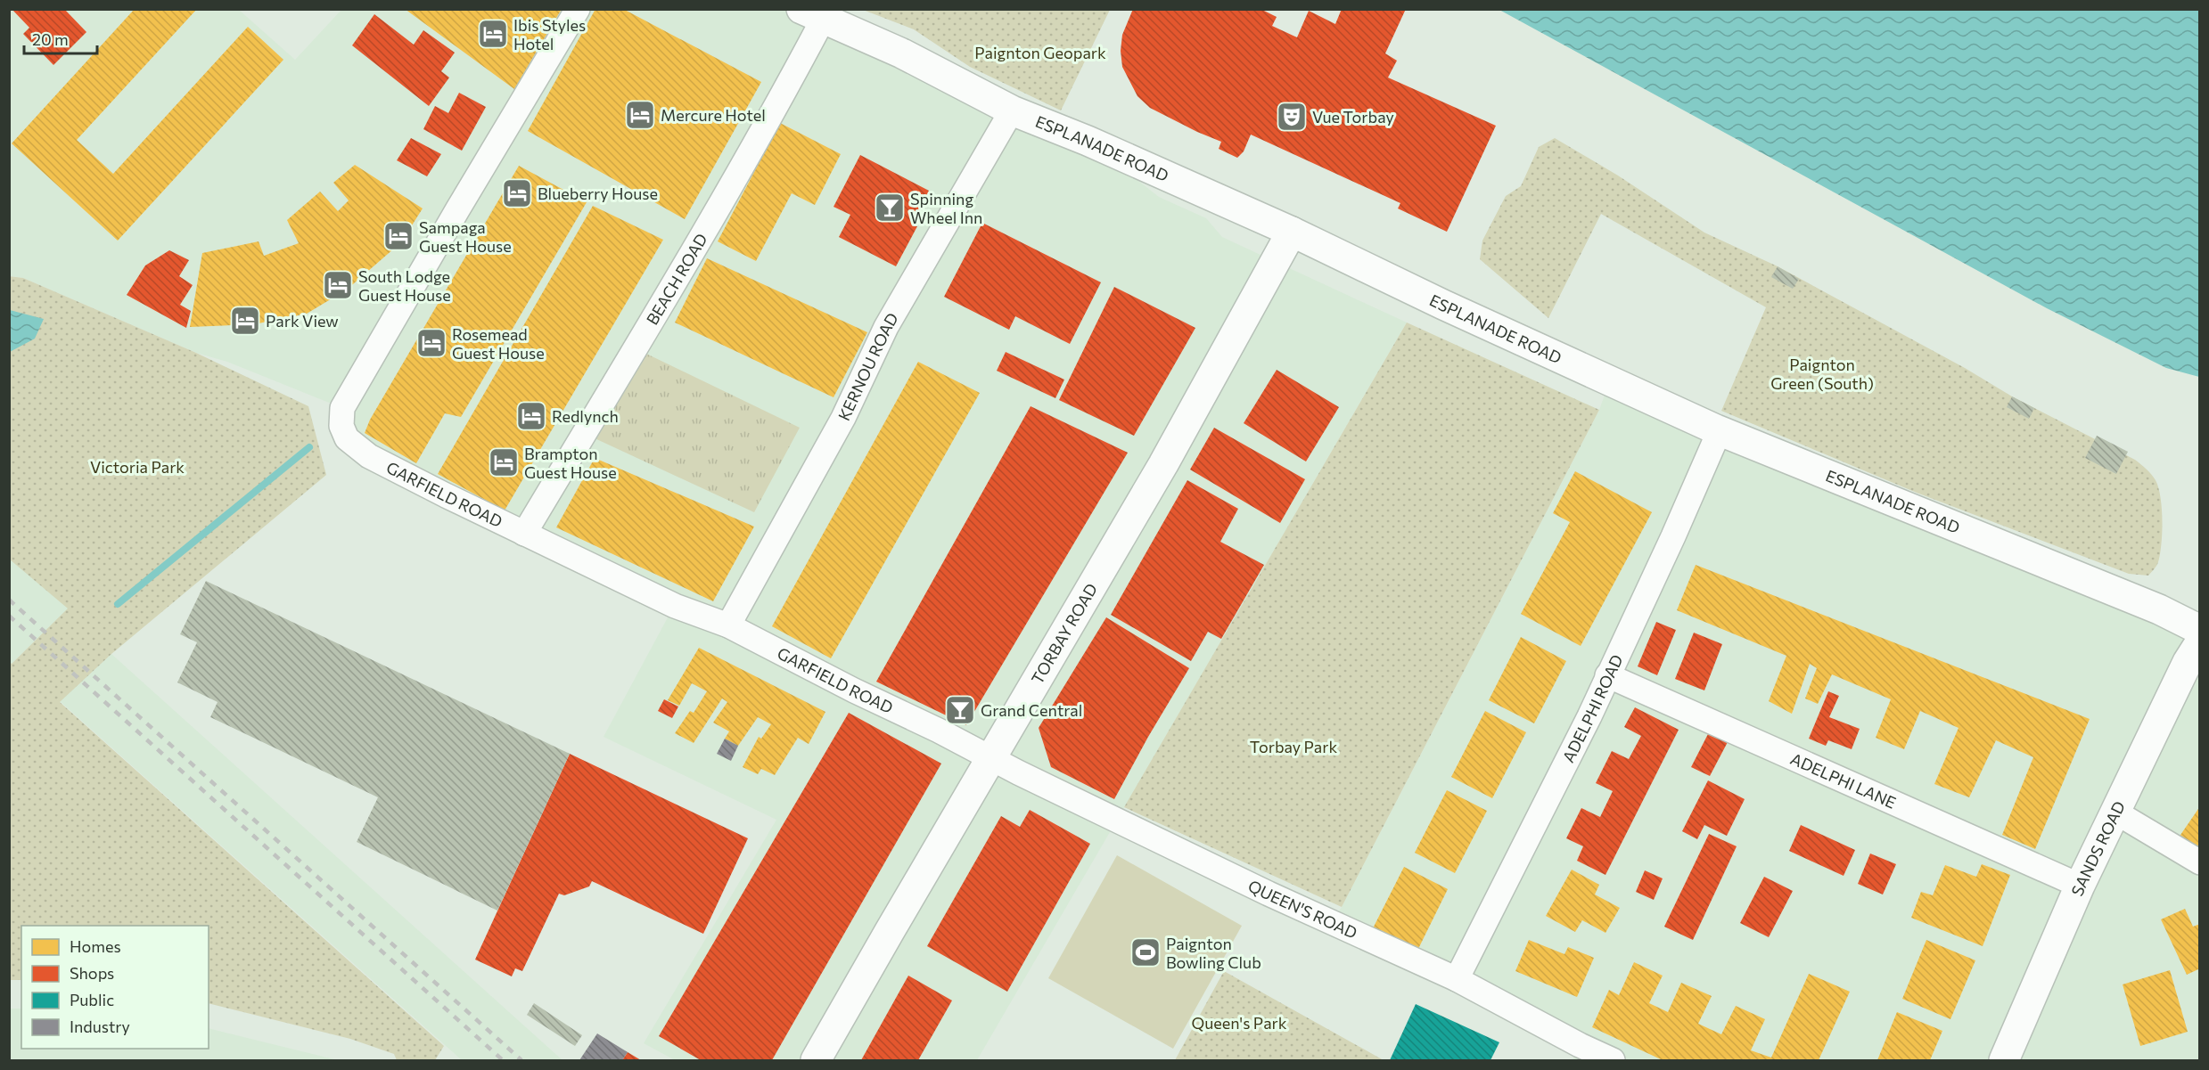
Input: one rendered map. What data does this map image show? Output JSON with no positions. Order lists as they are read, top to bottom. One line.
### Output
{"streets":{"main road":["ESPLANADE ROAD","TORBAY ROAD","SANDS ROAD"],"street":["BEACH ROAD","KERNOU ROAD","GARFIELD ROAD","ADELPHI ROAD","ADELPHI LANE","QUEEN'S ROAD"]},"crossings":[["ESPLANADE ROAD","BEACH ROAD"],["ESPLANADE ROAD","KERNOU ROAD"],["ESPLANADE ROAD","TORBAY ROAD"],["ESPLANADE ROAD","ADELPHI ROAD"],["BEACH ROAD","GARFIELD ROAD"],["KERNOU ROAD","GARFIELD ROAD"],["GARFIELD ROAD","TORBAY ROAD"],["GARFIELD ROAD","QUEEN'S ROAD"],["TORBAY ROAD","QUEEN'S ROAD"],["ADELPHI ROAD","ADELPHI LANE"],["ADELPHI ROAD","QUEEN'S ROAD"],["ADELPHI LANE","SANDS ROAD"]],"parks":["Paignton Geopark","Paignton Green (South)","Victoria Park","Torbay Park","Queen's Park"],"places":{"hotel":["Ibis Styles Hotel","Mercure Hotel","Blueberry House","Sampaga Guest House","South Lodge Guest House","Park View","Rosemead Guest House","Redlynch","Brampton Guest House"],"theatre":["Vue Torbay"],"bar":["Spinning Wheel Inn","Grand Central"],"sports":["Paignton Bowling Club"]},"legend":["Homes","Shops","Public","Industry"],"scale_bar":"20 m"}
